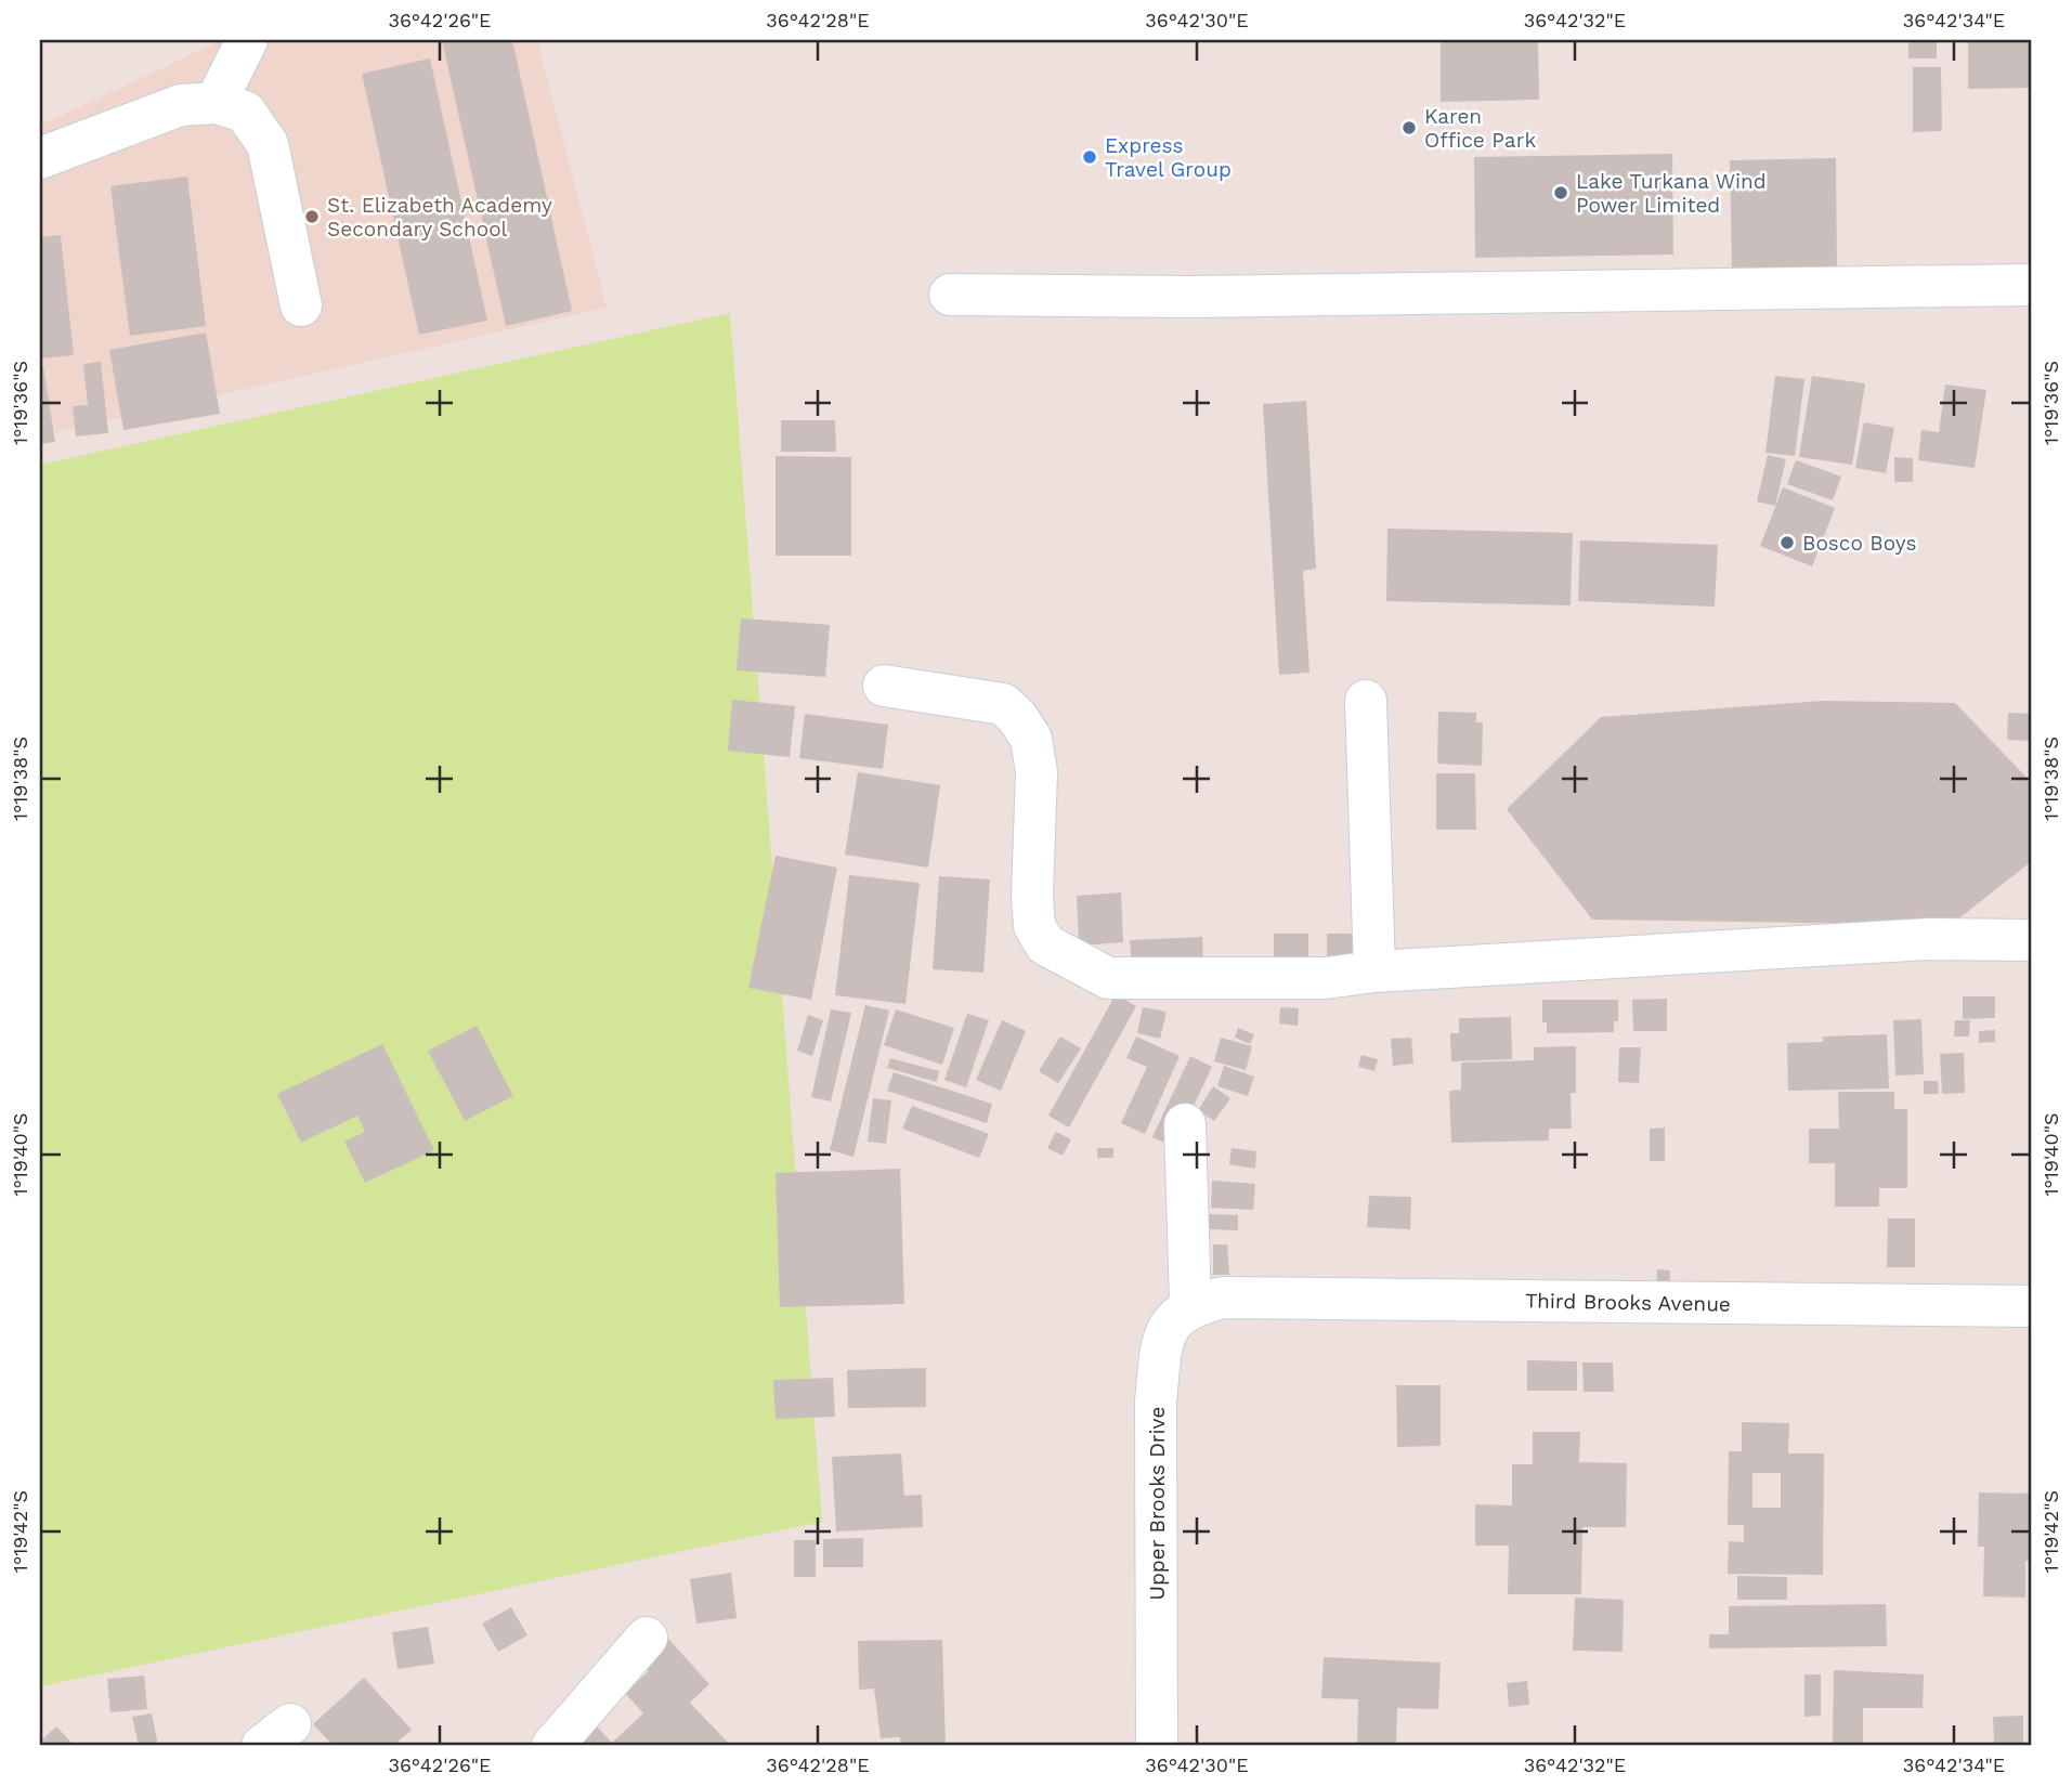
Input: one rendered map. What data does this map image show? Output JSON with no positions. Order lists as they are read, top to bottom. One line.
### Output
{"streets":{"street":["Third Brooks Avenue","Upper Brooks Drive"]},"crossings":[["Third Brooks Avenue","Upper Brooks Drive"]],"places":["Karen Office Park","Express Travel Group","Lake Turkana Wind Power Limited","St. Elizabeth Academy Secondary School","Bosco Boys"],"coordinates":["36°42'26\"E","36°42'28\"E","36°42'30\"E","36°42'32\"E","36°42'34\"E","1°19'36\"S","1°19'38\"S","1°19'40\"S","1°19'42\"S"]}
